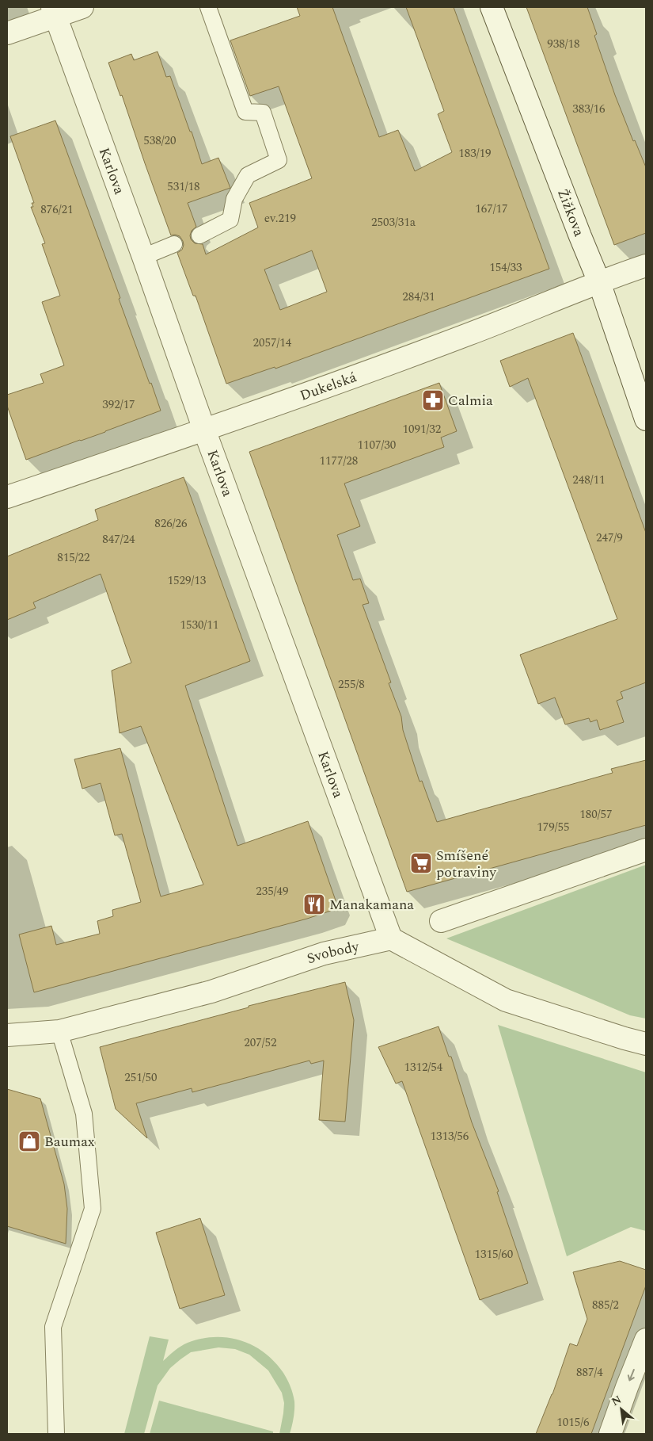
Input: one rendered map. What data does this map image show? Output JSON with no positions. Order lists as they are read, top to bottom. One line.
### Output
{"streets":{"street":["Karlova","Žižkova","Dukelská","Svobody"]},"crossings":[["Karlova","Dukelská"],["Karlova","Svobody"],["Žižkova","Dukelská"]],"places":{"pharmacy":["Calmia"],"supermarket":["Smíšené potraviny"],"restaurant":["Manakamana"],"shop":["Baumax"]},"house_numbers":["938/18","383/16","538/20","183/19","531/18","167/17","876/21","ev.219","2503/31a","154/33","284/31","2057/14","392/17","1091/32","1107/30","1177/28","248/11","826/26","247/9","847/24","815/22","1529/13","1530/11","255/8","180/57","179/55","235/49","207/52","1312/54","251/50","1313/56","1315/60","885/2","887/4","1015/6"],"north":"top left"}
